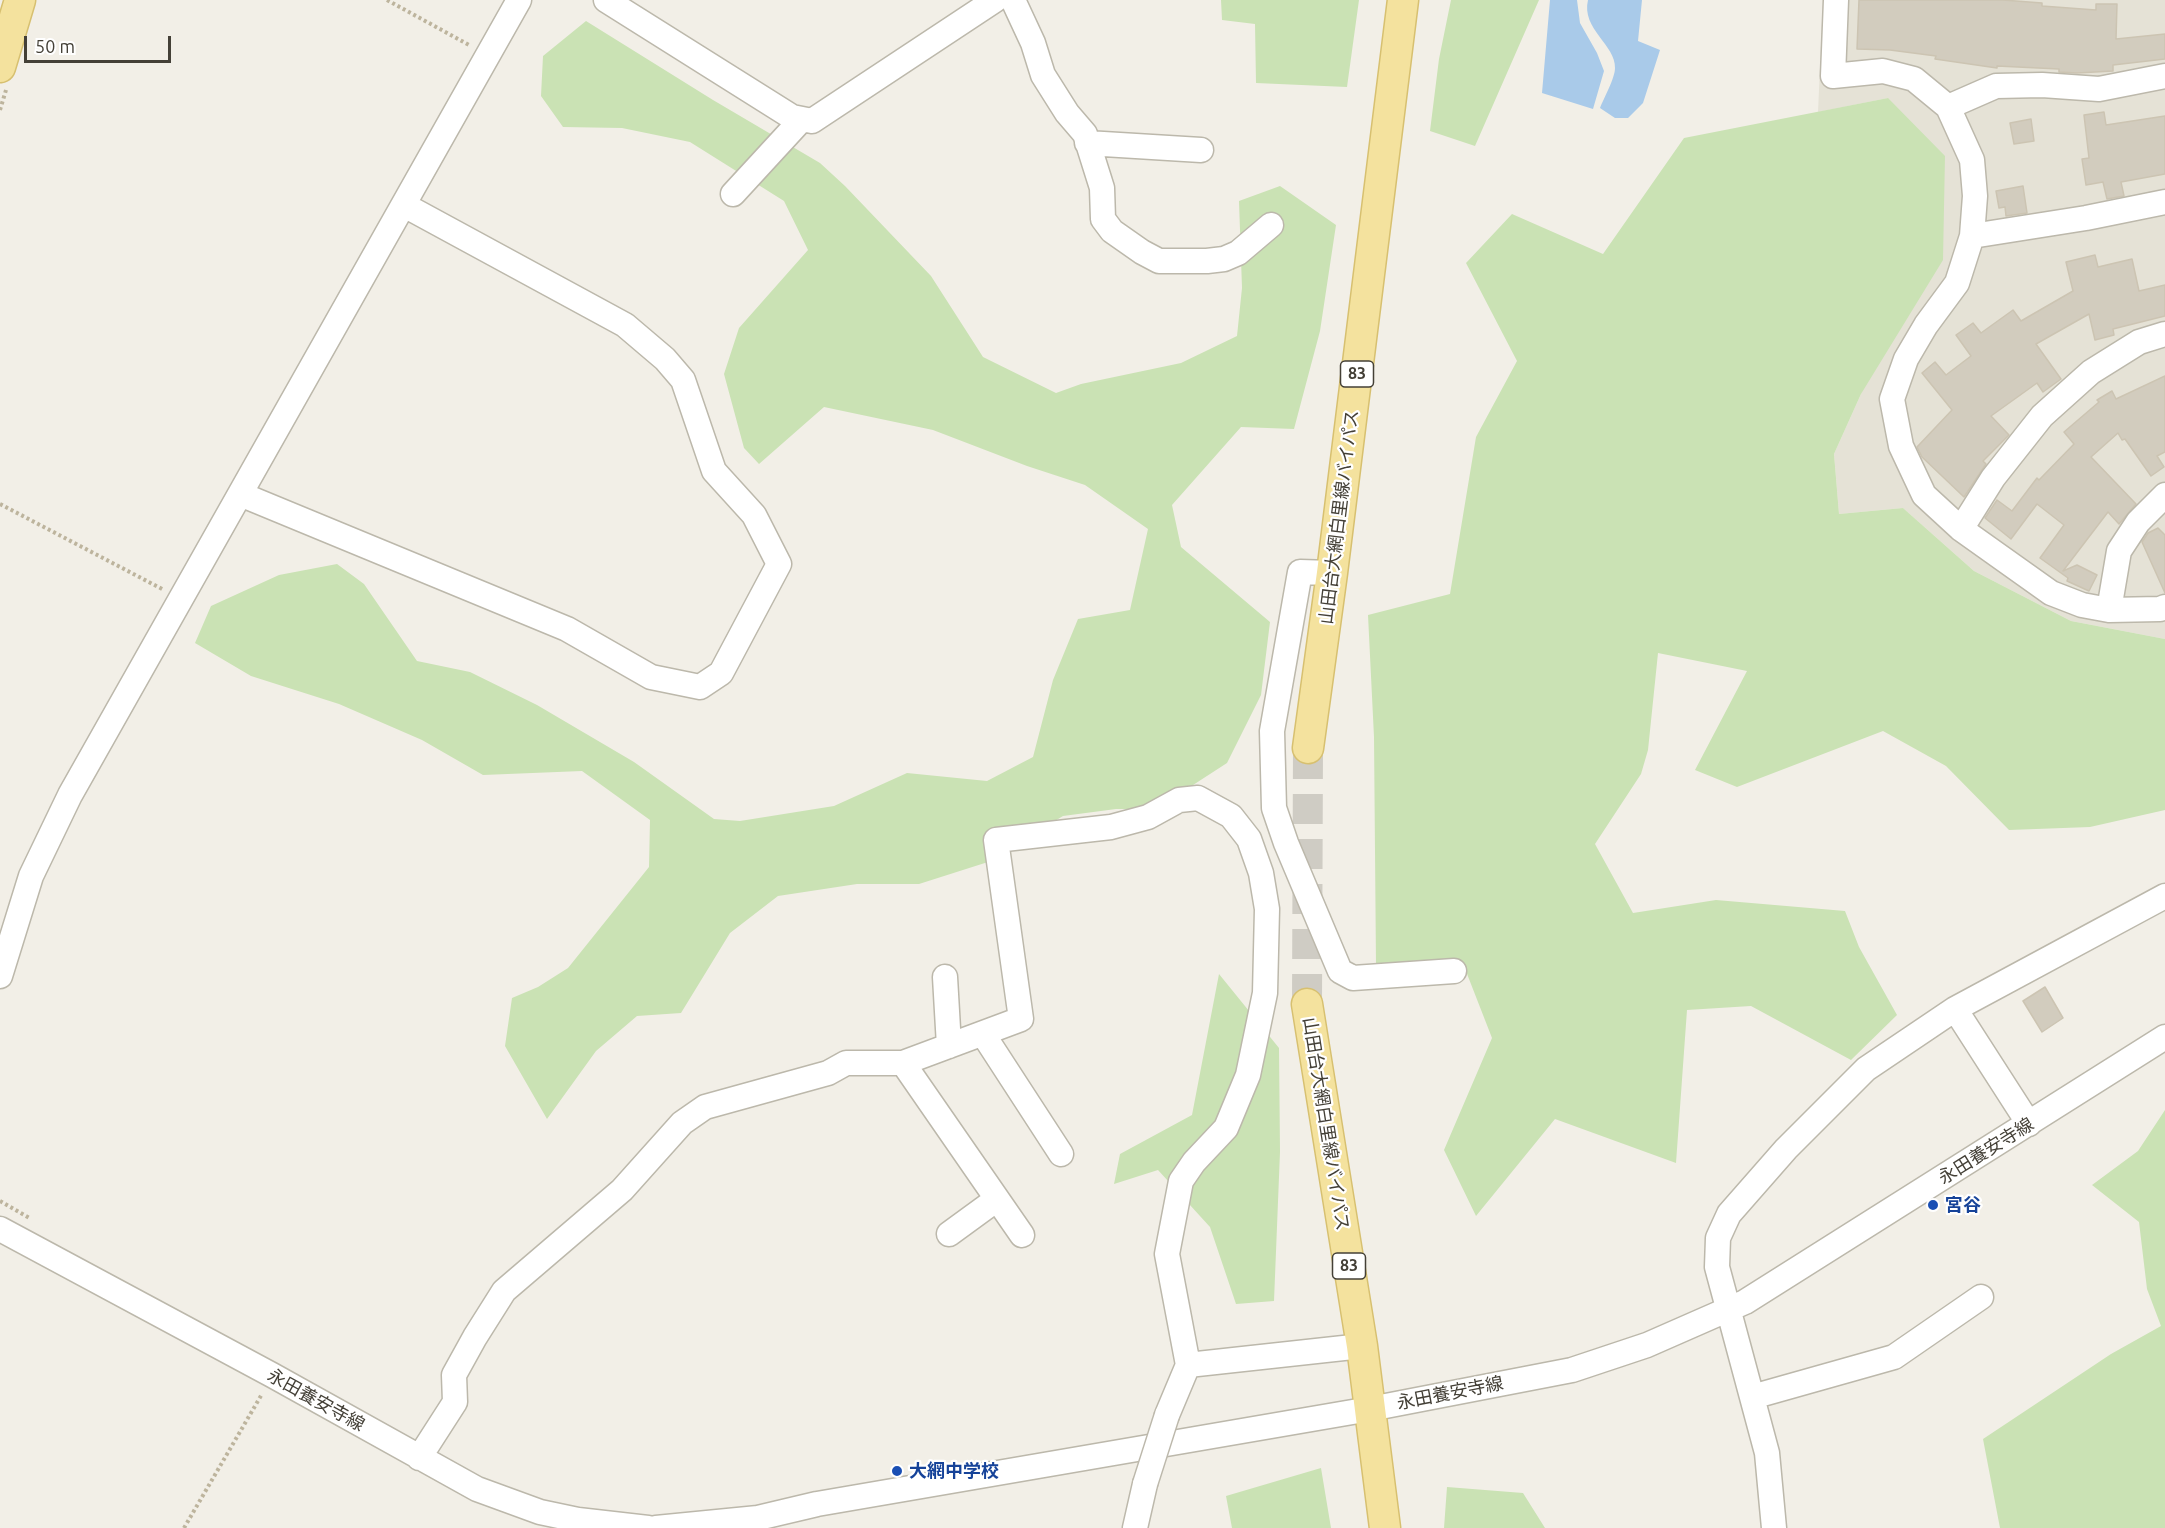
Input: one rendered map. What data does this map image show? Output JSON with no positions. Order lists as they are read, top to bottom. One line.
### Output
{"streets":{"main road":["83","山田台大網白里線バイパス"],"street":["永田養安寺線"]},"crossings":[["山田台大網白里線バイパス","永田養安寺線"]],"places":["宮谷","大網中学校"],"scale_bar":"50 m"}
